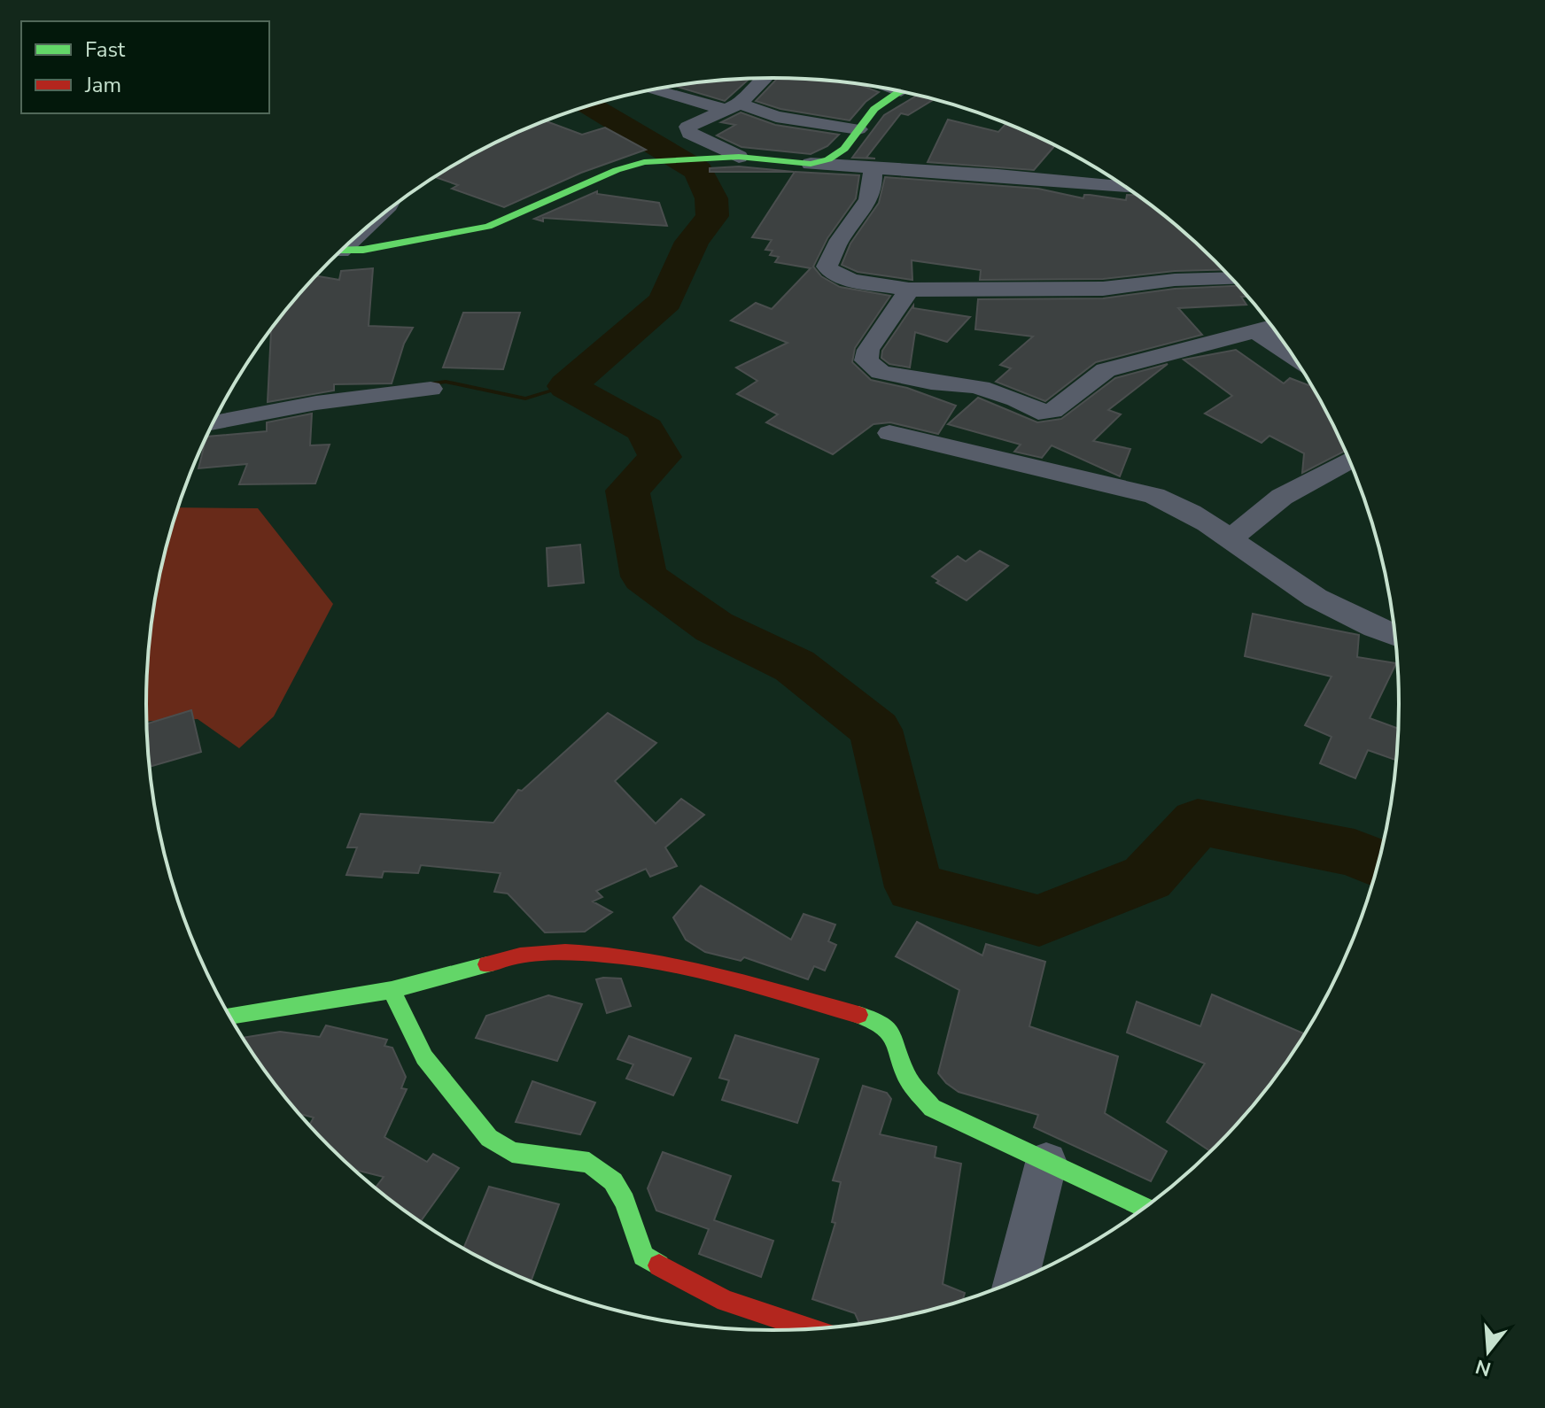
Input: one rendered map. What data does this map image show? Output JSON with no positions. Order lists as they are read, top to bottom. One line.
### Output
{"legend":["Fast","Jam"],"north":"bottom"}
